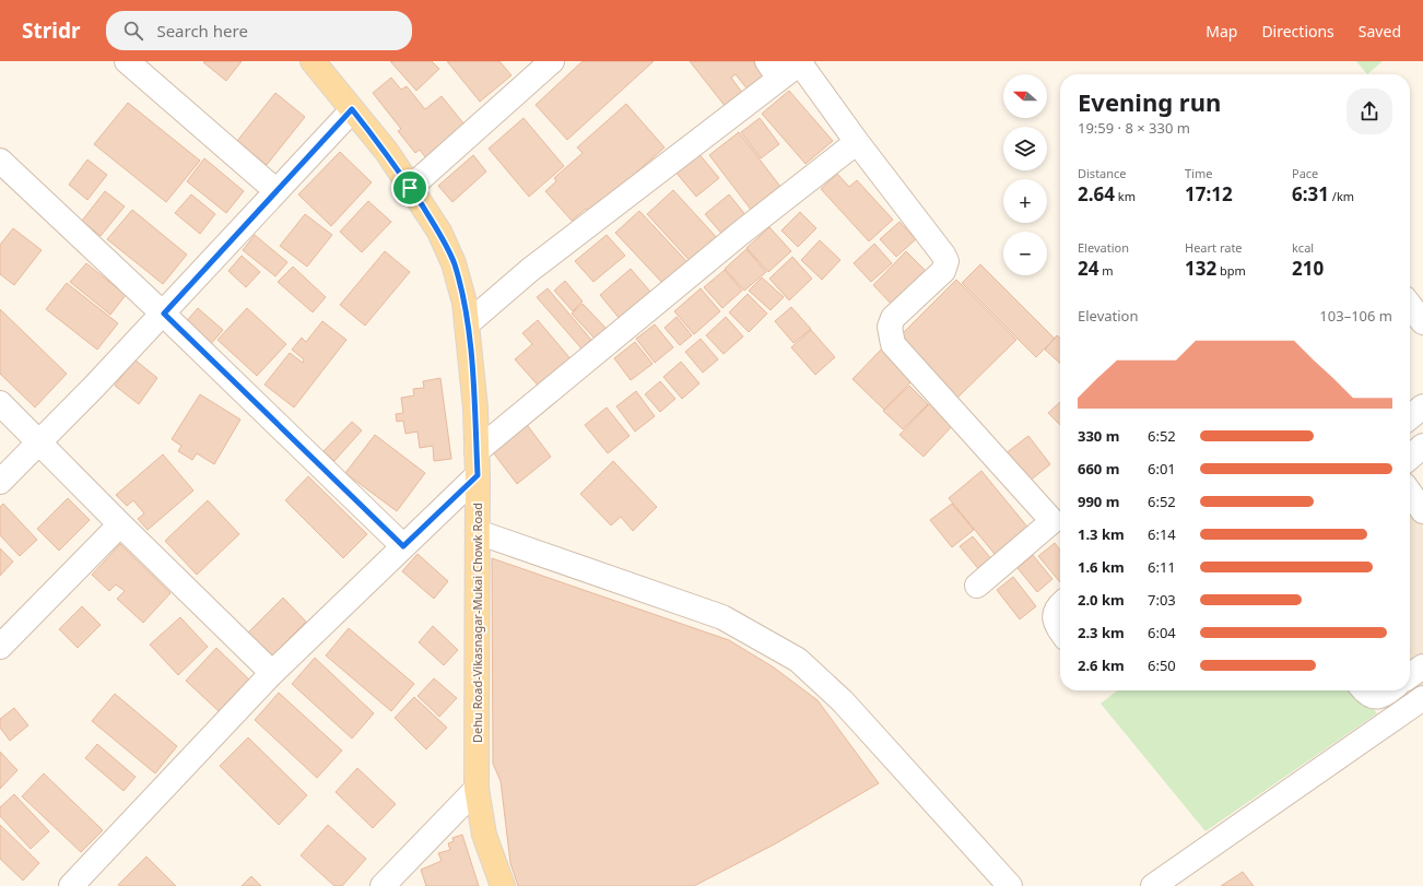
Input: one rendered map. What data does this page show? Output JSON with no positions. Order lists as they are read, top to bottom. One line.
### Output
{"streets":{"main road":["Dehu Road-Vikasnagar-Mukai Chowk Road"]},"north":"left","page":{"header":"Stridr","search":"Search here","nav":["Map","Directions","Saved"],"map_buttons":["+","−"],"heading":["Evening run","19:59 · 8 × 330 m"],"stats":[["Distance","2.64 km"],["Time","17:12"],["Pace","6:31 /km"],["Elevation","24 m"],["Heart rate","132 bpm"],["kcal","210"]],"chart":["Elevation","103–106 m"],"list":[{"name":"330 m","note":"6:52"},{"name":"660 m","note":"6:01"},{"name":"990 m","note":"6:52"},{"name":"1.3 km","note":"6:14"},{"name":"1.6 km","note":"6:11"},{"name":"2.0 km","note":"7:03"},{"name":"2.3 km","note":"6:04"},{"name":"2.6 km","note":"6:50"}]}}
